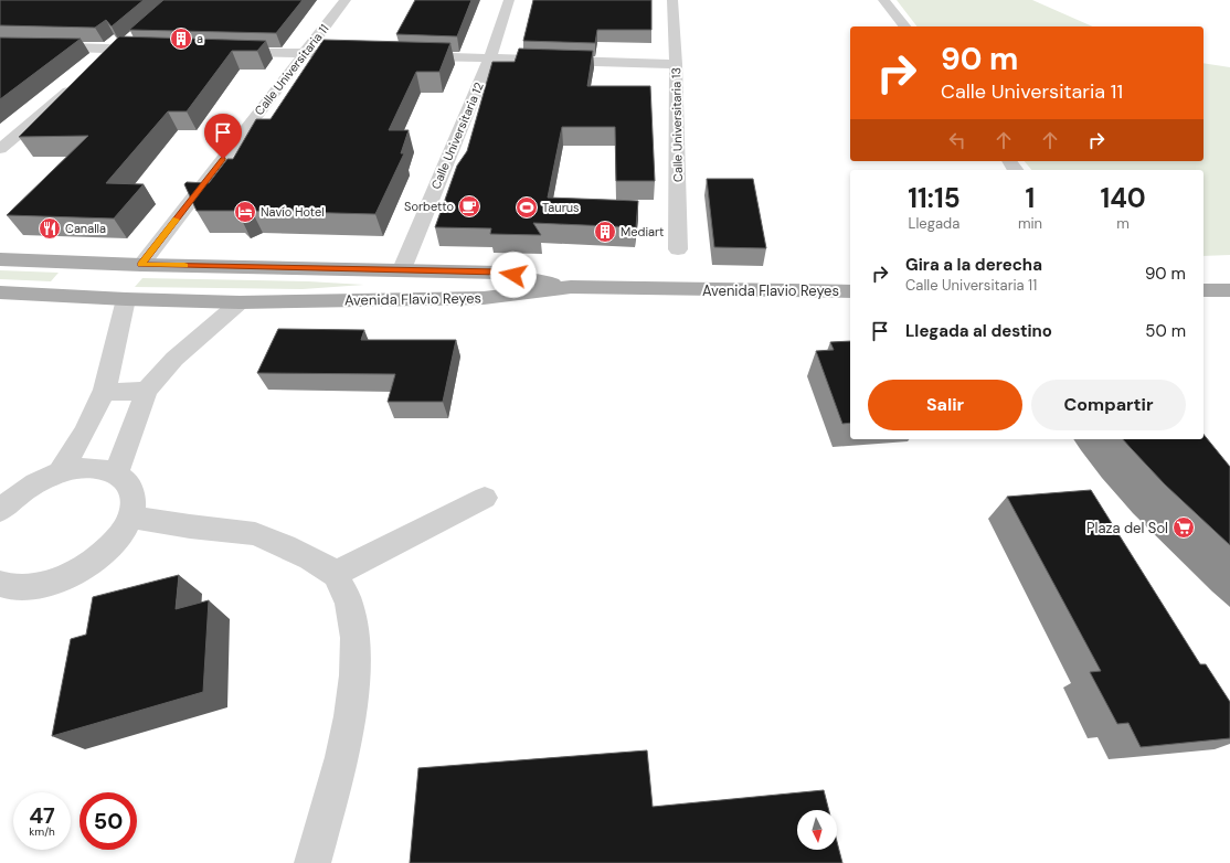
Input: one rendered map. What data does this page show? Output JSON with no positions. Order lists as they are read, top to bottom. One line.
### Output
{"streets":{"main road":["Avenida Flavio Reyes"],"street":["Calle Universitaria 11","Calle Universitaria 13","Calle Universitaria 12"]},"places":{"building":["a","Mediart"],"cafe":["Sorbetto"],"sports":["Taurus"],"hotel":["Navío Hotel"],"restaurant":["Canalla"],"supermarket":["Plaza del Sol"]},"north":"bottom","page":{"turn":["90 m","Calle Universitaria 11"],"eta":["11:15","Llegada","1","min","140","m"],"list":[{"name":"Gira a la derecha","note":"Calle Universitaria 11","value":"90 m"},{"name":"Llegada al destino","value":"50 m"}],"buttons":["Salir","Compartir"],"speed":"47 km/h","limit":"50"}}
